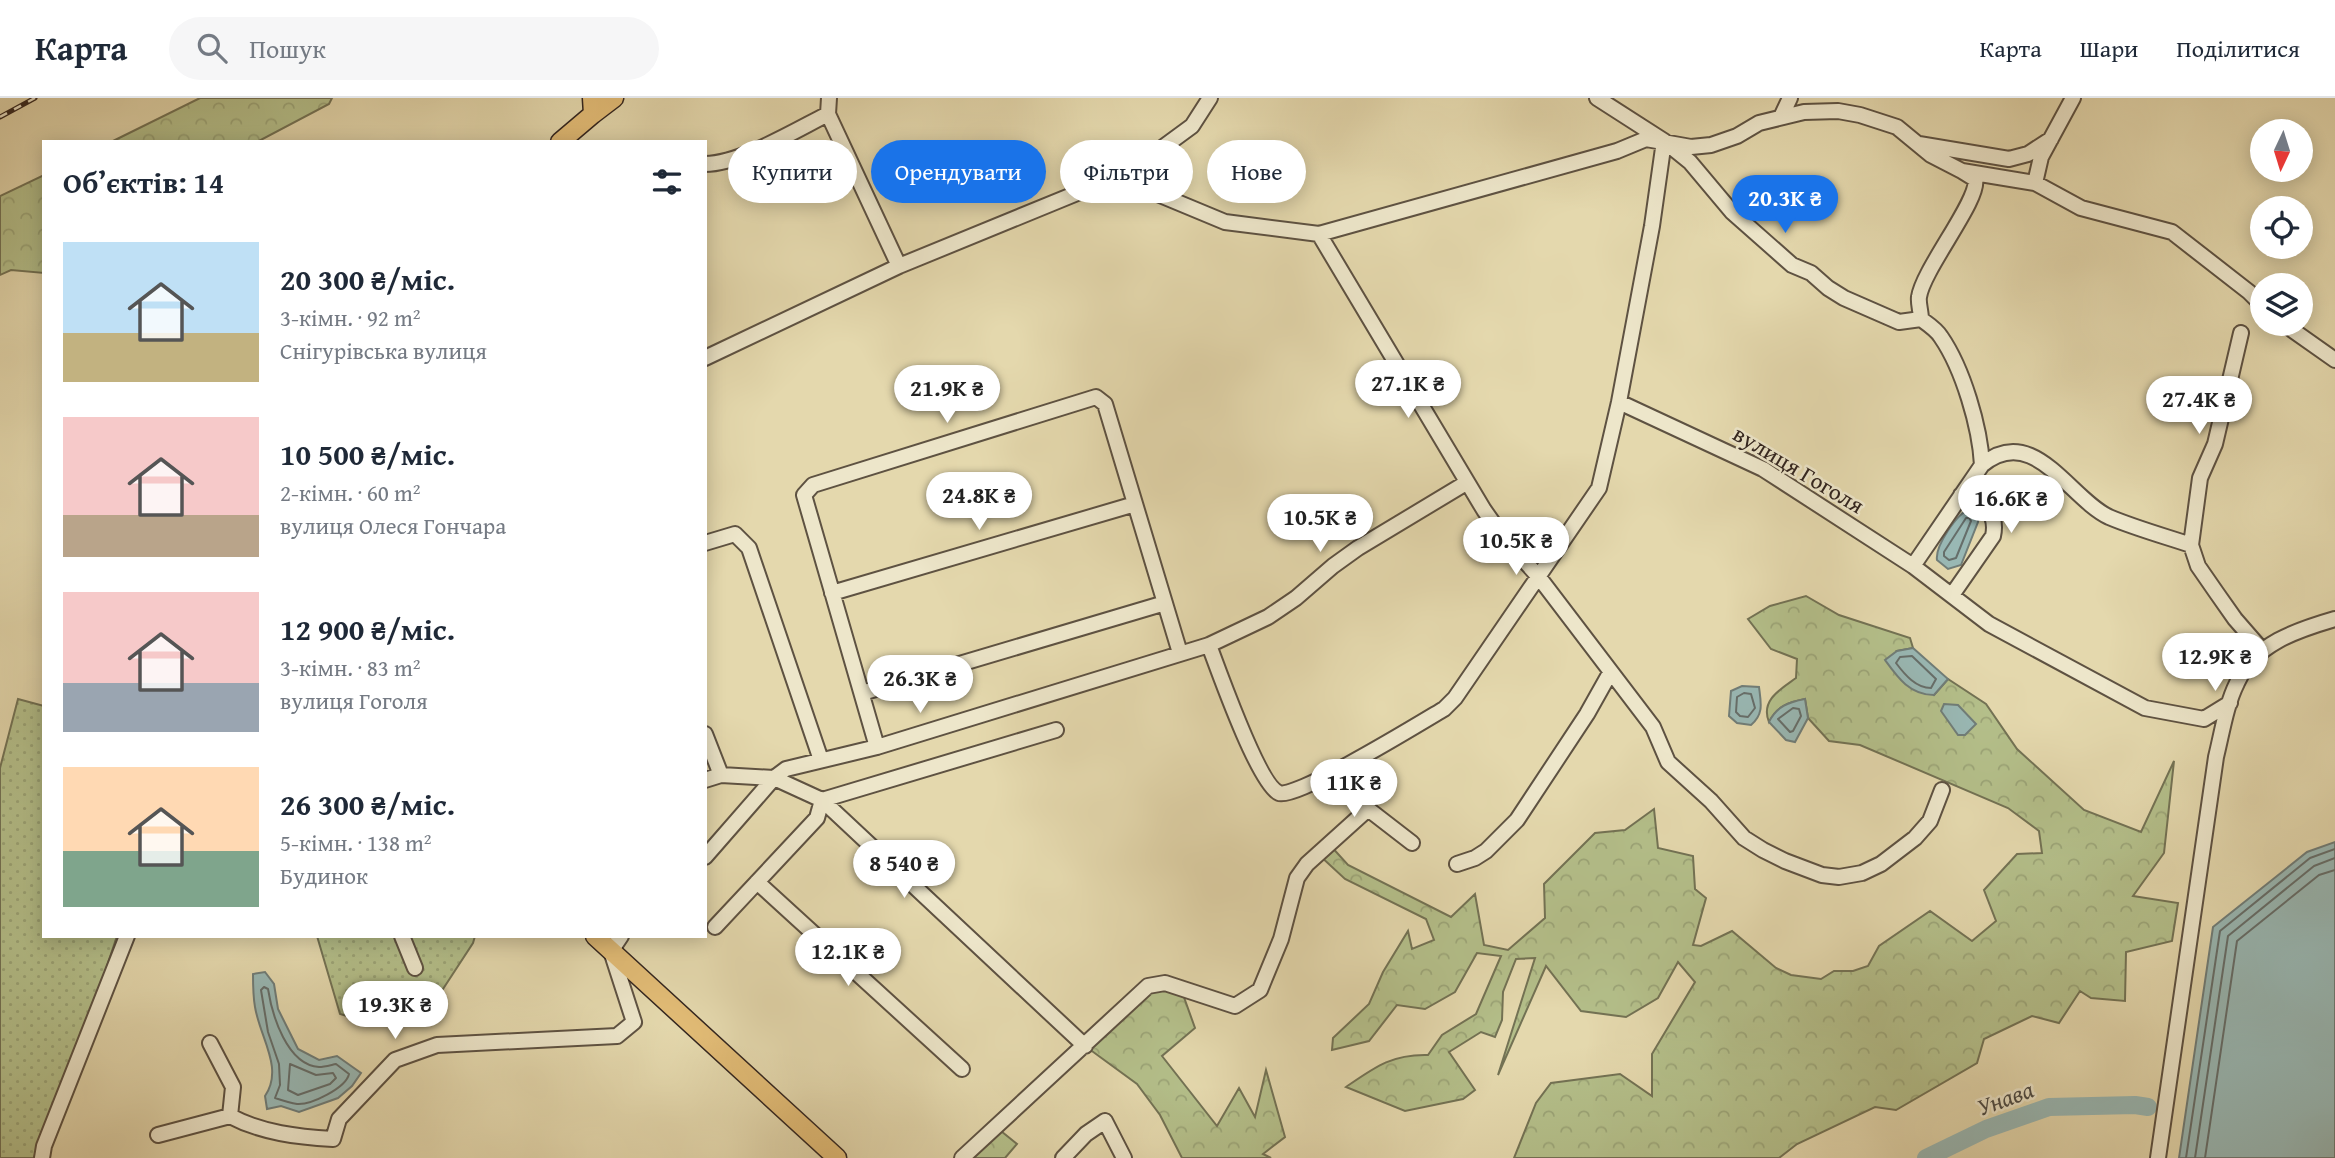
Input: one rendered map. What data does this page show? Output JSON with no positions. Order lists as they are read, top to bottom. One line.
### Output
{"streets":{"street":["вулиця Гоголя"]},"water":["Унава"],"north":"bottom","page":{"header":"Карта","search":"Пошук","nav":["Карта","Шари","Поділитися"],"chip":["Купити","Орендувати","Фільтри","Нове"],"heading":"Об’єктів: 14","price":["20.3K ₴","27.1K ₴","21.9K ₴","27.4K ₴","24.8K ₴","16.6K ₴","10.5K ₴","10.5K ₴","12.9K ₴","26.3K ₴","11K ₴","8 540 ₴","12.1K ₴","19.3K ₴"],"list":[{"name":"20 300 ₴/міс.","note":"3-кімн. · 92 m² · Снігурівська вулиця"},{"name":"10 500 ₴/міс.","note":"2-кімн. · 60 m² · вулиця Олеся Гончара"},{"name":"12 900 ₴/міс.","note":"3-кімн. · 83 m² · вулиця Гоголя"},{"name":"26 300 ₴/міс.","note":"5-кімн. · 138 m² · Будинок"}]}}
